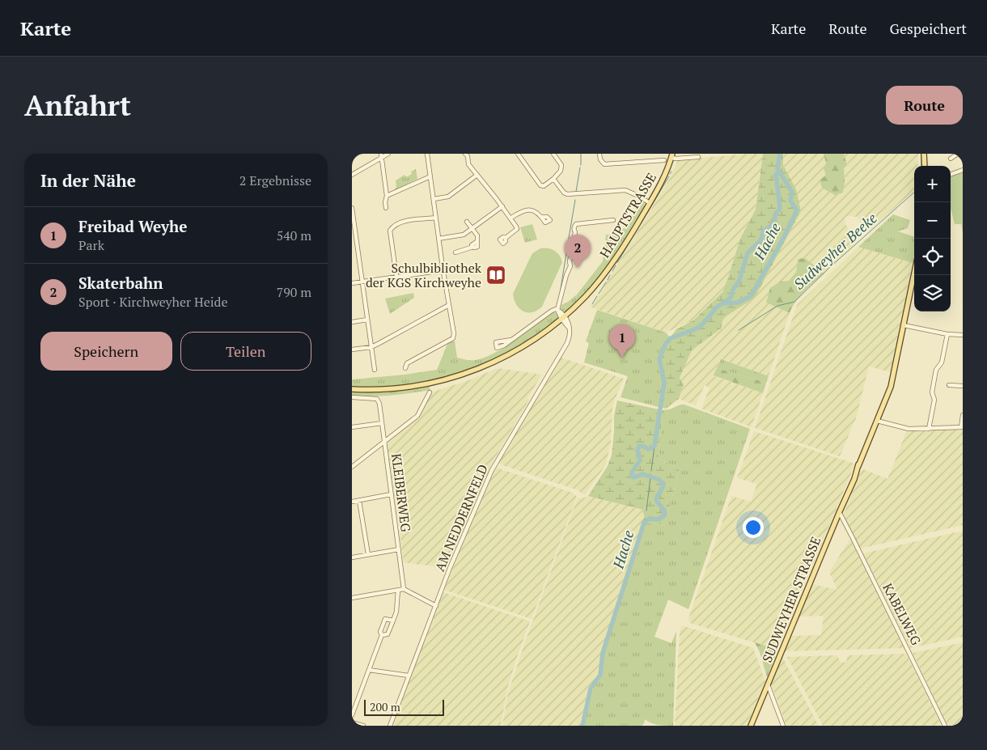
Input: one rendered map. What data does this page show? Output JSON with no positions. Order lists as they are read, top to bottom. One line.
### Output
{"streets":{"main road":["HAUPTSTRASSE","SUDWEYHER STRASSE"],"street":["KLEIBERWEG","AM NEDDERNFELD","KABELWEG"]},"crossings":[["HAUPTSTRASSE","AM NEDDERNFELD"],["SUDWEYHER STRASSE","KABELWEG"]],"water":["Hache","Sudweyher Beeke"],"places":{"library":["Schulbibliothek der KGS Kirchweyhe"]},"scale_bar":"200 m","page":{"header":"Karte","nav":["Karte","Route","Gespeichert"],"buttons":["Route",["Speichern","Teilen"]],"title":"Anfahrt","heading":["In der Nähe","2 Ergebnisse"],"map_buttons":["+","−"],"list":[{"mark":"1","name":"Freibad Weyhe","note":"Park","value":"540 m"},{"mark":"2","name":"Skaterbahn","note":"Sport · Kirchweyher Heide","value":"790 m"}],"pins":["2","1"],"scale":"200 m"}}
